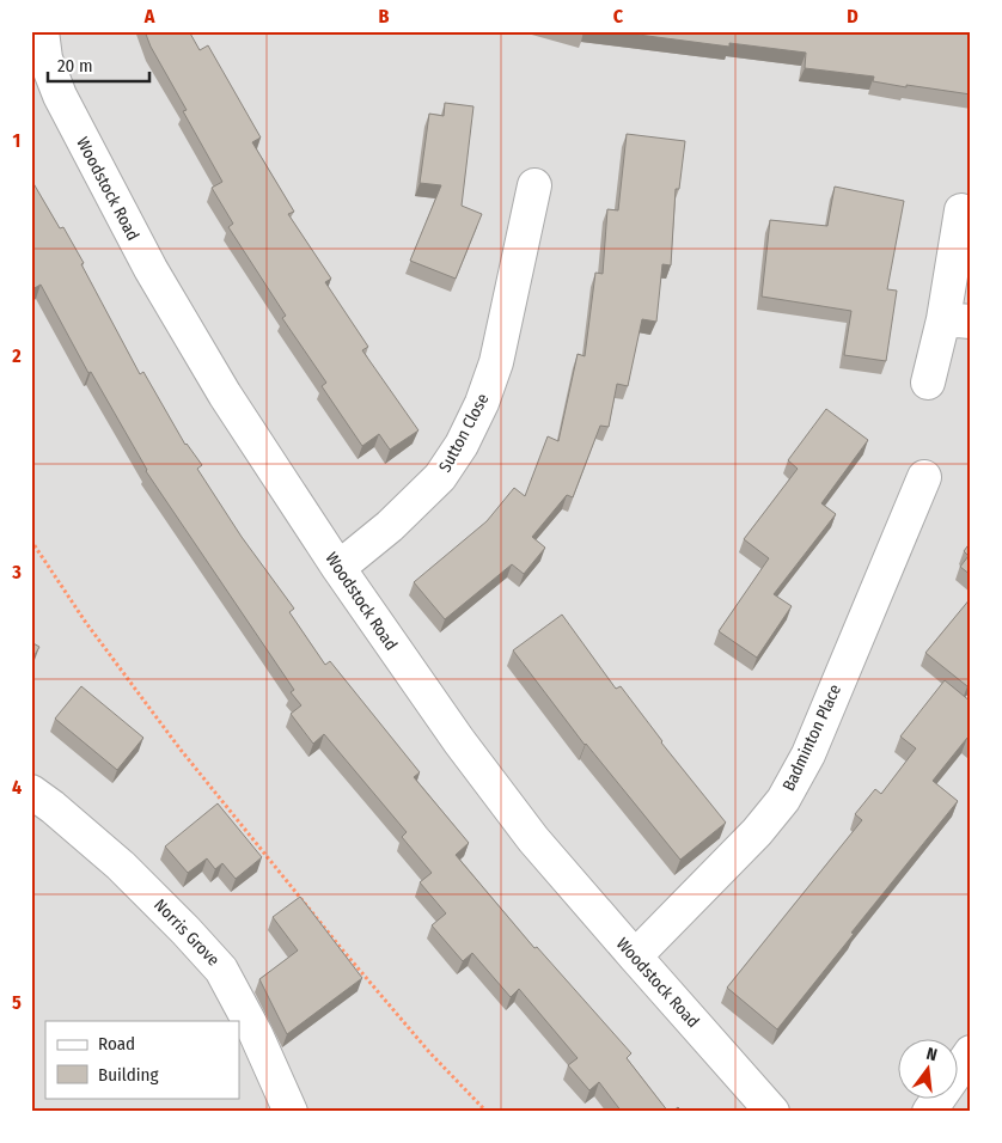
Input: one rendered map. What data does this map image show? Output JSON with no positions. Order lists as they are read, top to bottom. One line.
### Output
{"streets":{"street":["Woodstock Road","Sutton Close","Badminton Place","Norris Grove"]},"crossings":[["Woodstock Road","Sutton Close"],["Woodstock Road","Badminton Place"]],"legend":["Road","Building"],"scale_bar":"20 m","north":"top","grid":{"columns":["A","B","C","D"],"rows":["1","2","3","4","5"]}}
